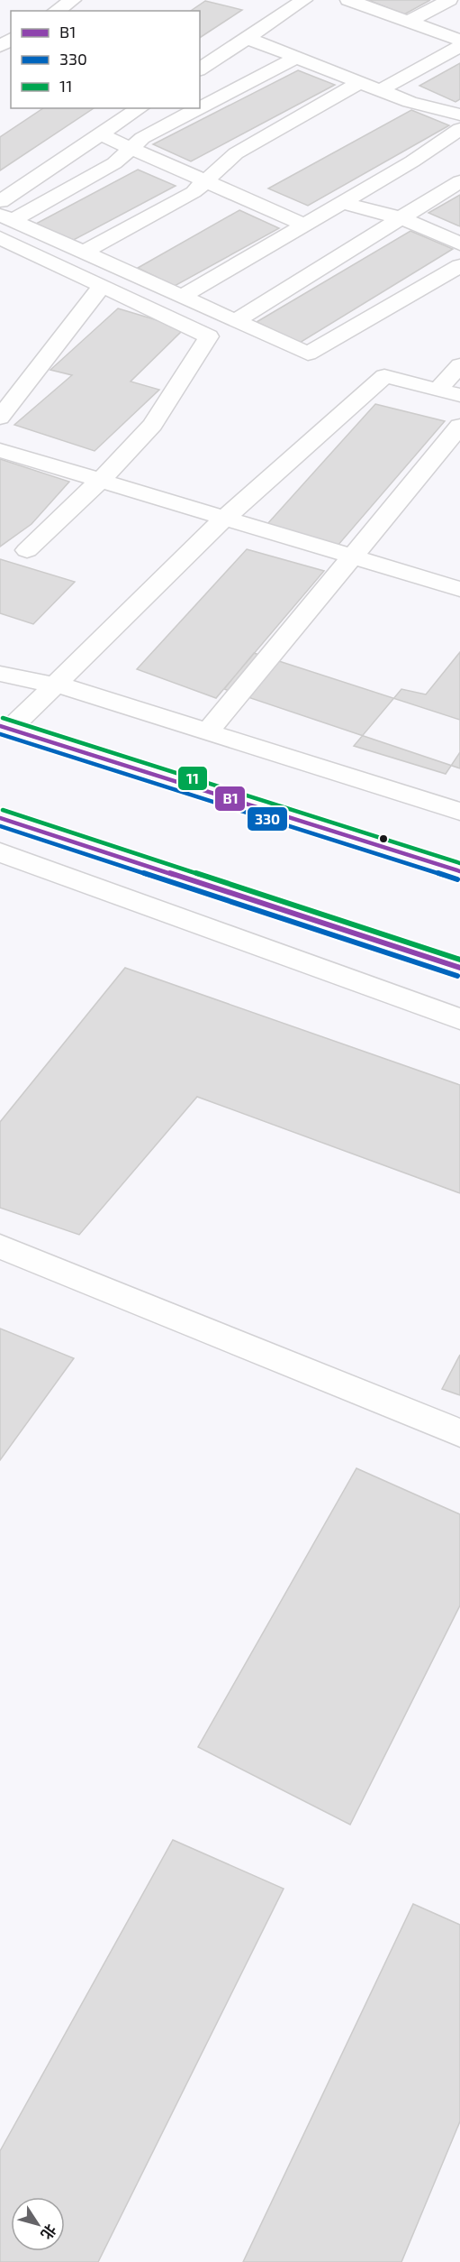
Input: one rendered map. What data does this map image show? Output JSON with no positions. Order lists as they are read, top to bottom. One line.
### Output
{"lines":["transit line 11","transit line B1","transit line 330"],"legend":["B1","330","11"],"north":"bottom right"}
